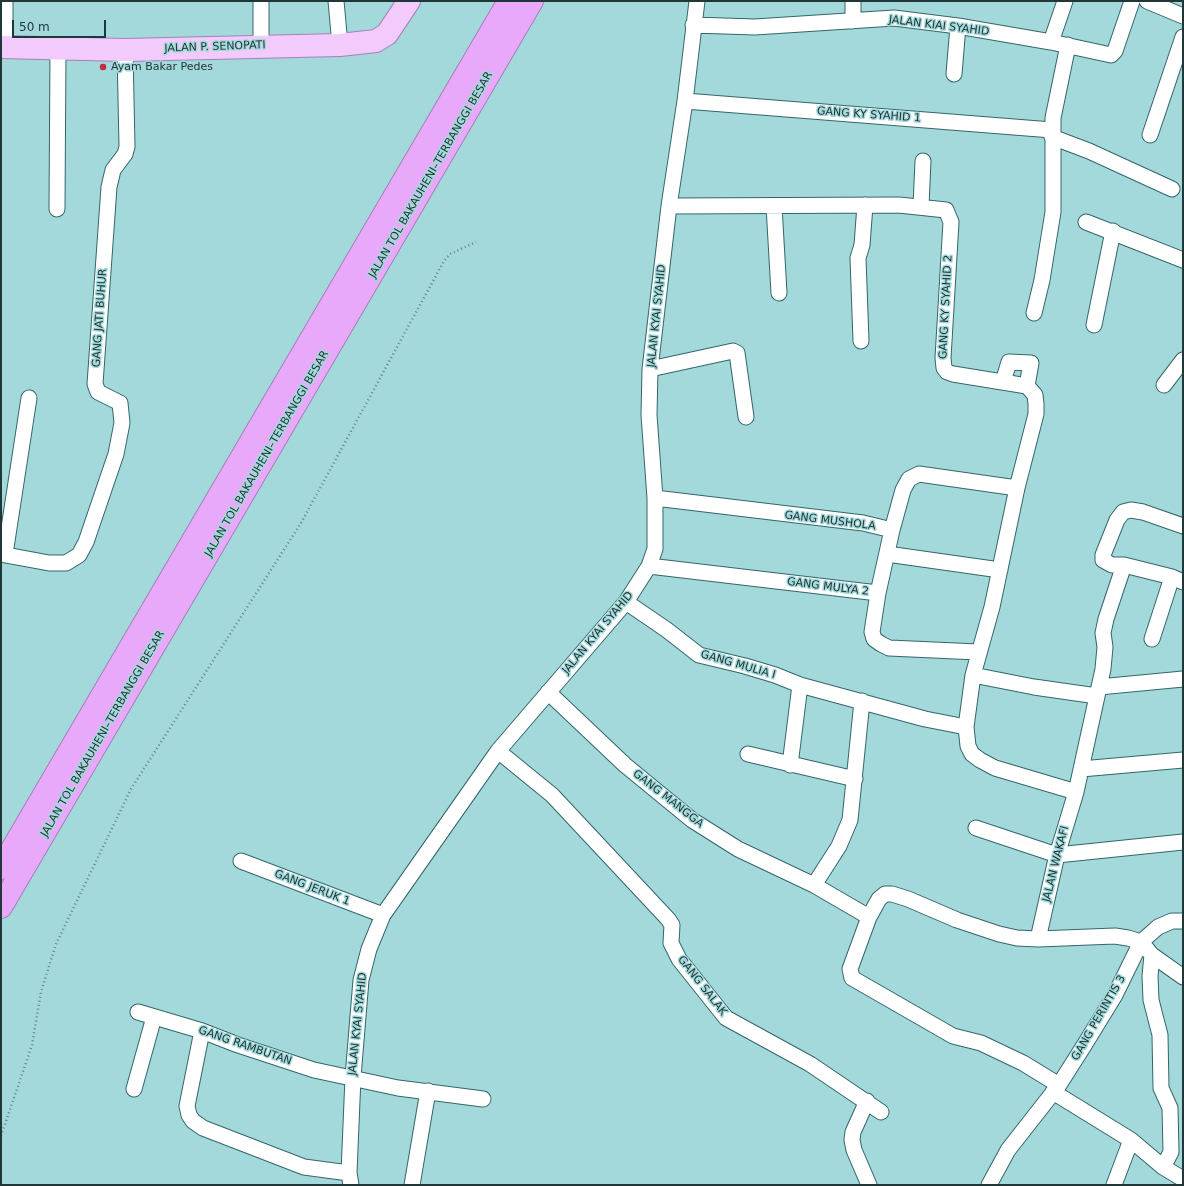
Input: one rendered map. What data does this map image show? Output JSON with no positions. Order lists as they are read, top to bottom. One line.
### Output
{"streets":{"highway":["JALAN TOL BAKAUHENI–TERBANGGI BESAR"],"main road":["JALAN P. SENOPATI"],"street":["JALAN KIAI SYAHID","GANG KY SYAHID 1","GANG KY SYAHID 2","JALAN KYAI SYAHID","GANG JATI BUHUR","GANG MUSHOLA","GANG MULYA 2","GANG MULIA I","GANG MANGGA","JALAN WAKAFI","GANG JERUK 1","GANG SALAK","GANG PERINTIS 3","GANG RAMBUTAN"]},"crossings":[["JALAN KIAI SYAHID","JALAN KYAI SYAHID"],["JALAN P. SENOPATI","GANG JATI BUHUR"],["GANG KY SYAHID 1","JALAN KYAI SYAHID"],["GANG KY SYAHID 2","JALAN KYAI SYAHID"],["JALAN KYAI SYAHID","GANG MUSHOLA"],["JALAN KYAI SYAHID","GANG MULYA 2"],["JALAN KYAI SYAHID","GANG MULIA I"],["JALAN KYAI SYAHID","GANG MANGGA"],["JALAN KYAI SYAHID","GANG JERUK 1"],["JALAN KYAI SYAHID","GANG SALAK"],["JALAN KYAI SYAHID","GANG RAMBUTAN"],["GANG MUSHOLA","GANG MULYA 2"]],"places":["Ayam Bakar Pedes"],"scale_bar":"50 m"}
